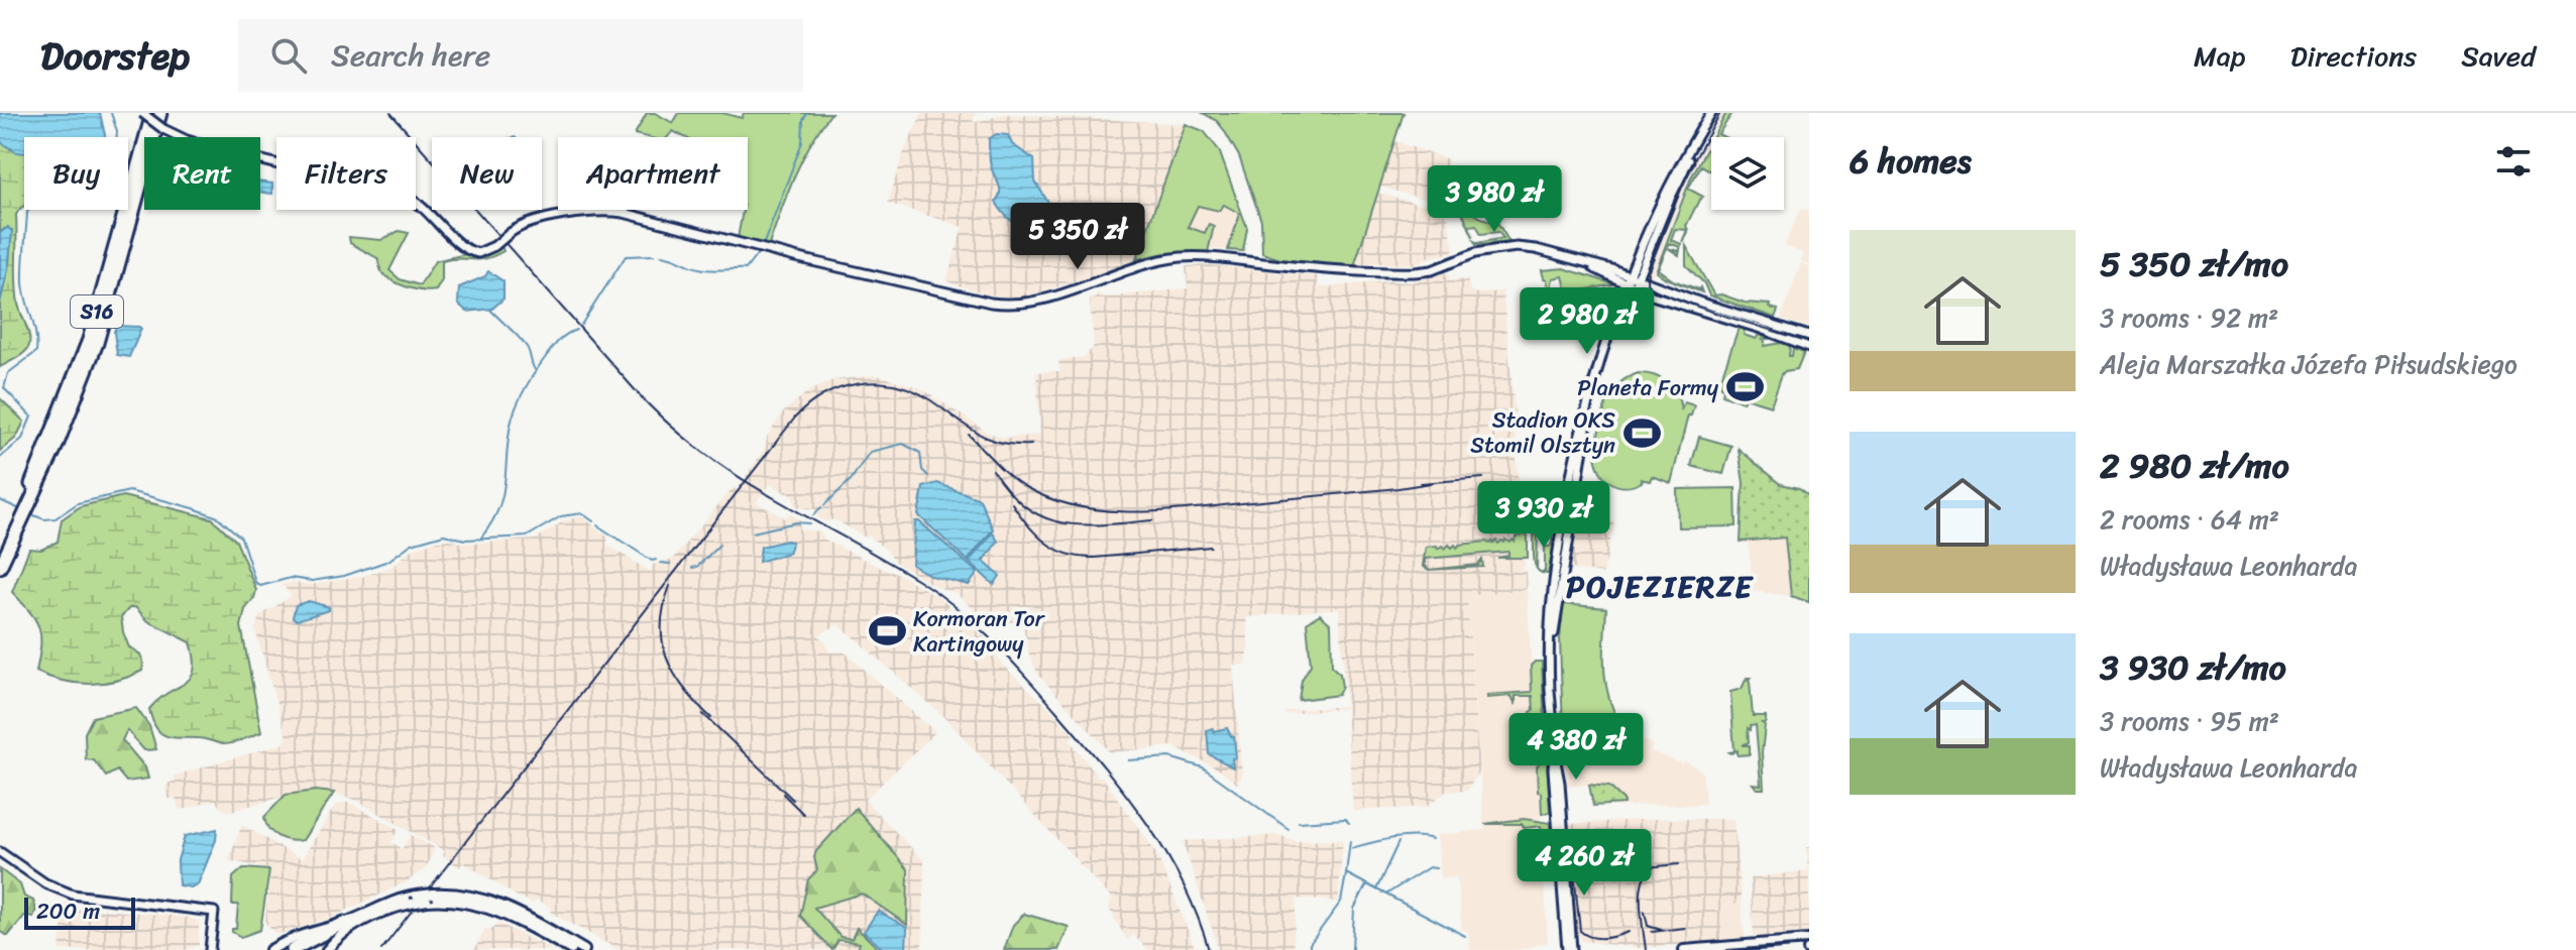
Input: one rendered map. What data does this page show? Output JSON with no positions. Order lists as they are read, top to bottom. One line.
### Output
{"streets":{"highway":["S16"]},"districts":["POJEZIERZE"],"places":{"sports":["Planeta Formy","Stadion OKS Stomil Olsztyn","Kormoran Tor Kartingowy"]},"scale_bar":"200 m","page":{"header":"Doorstep","search":"Search here","nav":["Map","Directions","Saved"],"heading":"6 homes","chip":["Buy","Rent","Filters","New","Apartment"],"price":["3 980 zł","5 350 zł","2 980 zł","3 930 zł","4 380 zł","4 260 zł"],"list":[{"name":"5 350 zł/mo","note":"3 rooms · 92 m² · Aleja Marszałka Józefa Piłsudskiego"},{"name":"2 980 zł/mo","note":"2 rooms · 64 m² · Władysława Leonharda"},{"name":"3 930 zł/mo","note":"3 rooms · 95 m² · Władysława Leonharda"}],"scale":"200 m"}}
